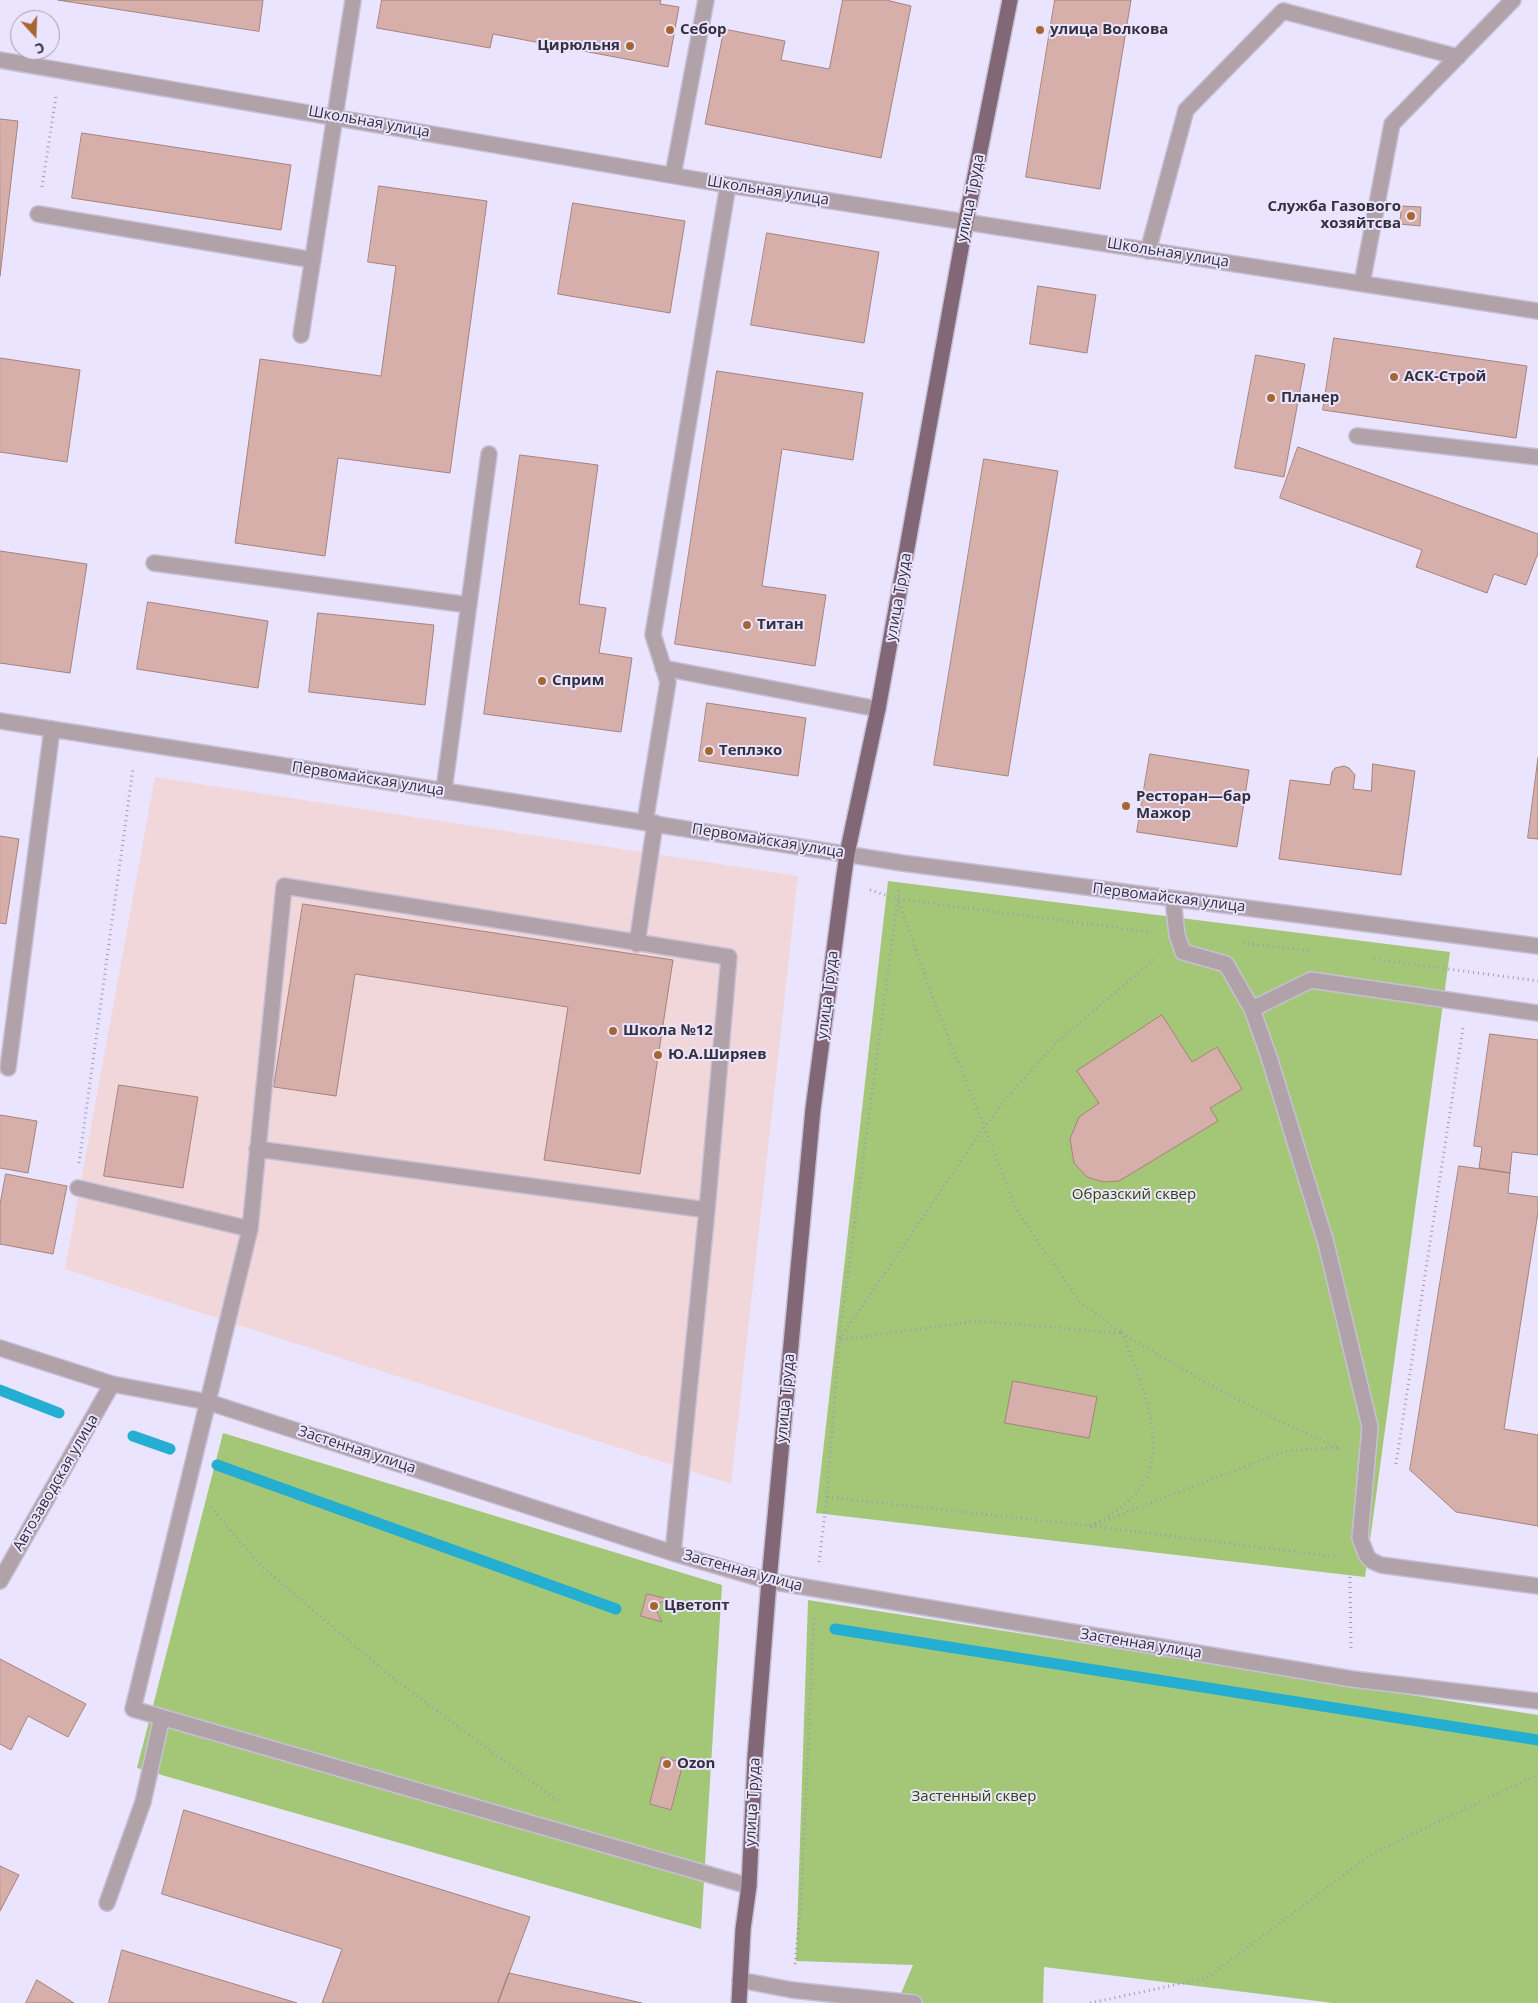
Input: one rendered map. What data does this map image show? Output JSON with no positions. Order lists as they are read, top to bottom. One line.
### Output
{"streets":{"main road":["улица Труда"],"street":["Школьная улица","Первомайская улица","Застенная улица","Автозаводская улица"]},"crossings":[["Школьная улица","улица Труда"],["улица Труда","Первомайская улица"],["улица Труда","Застенная улица"],["Застенная улица","Автозаводская улица"]],"parks":["Образский сквер","Застенный сквер"],"places":["Себор","улица Волкова","Цирюльня","Служба Газового хозяйтсва","АСК-Строй","Планер","Титан","Сприм","Теплэко","Ресторан—бар Мажор","Школа №12","Ю.А.Ширяев","Цветопт","Ozon"],"north":"bottom"}
